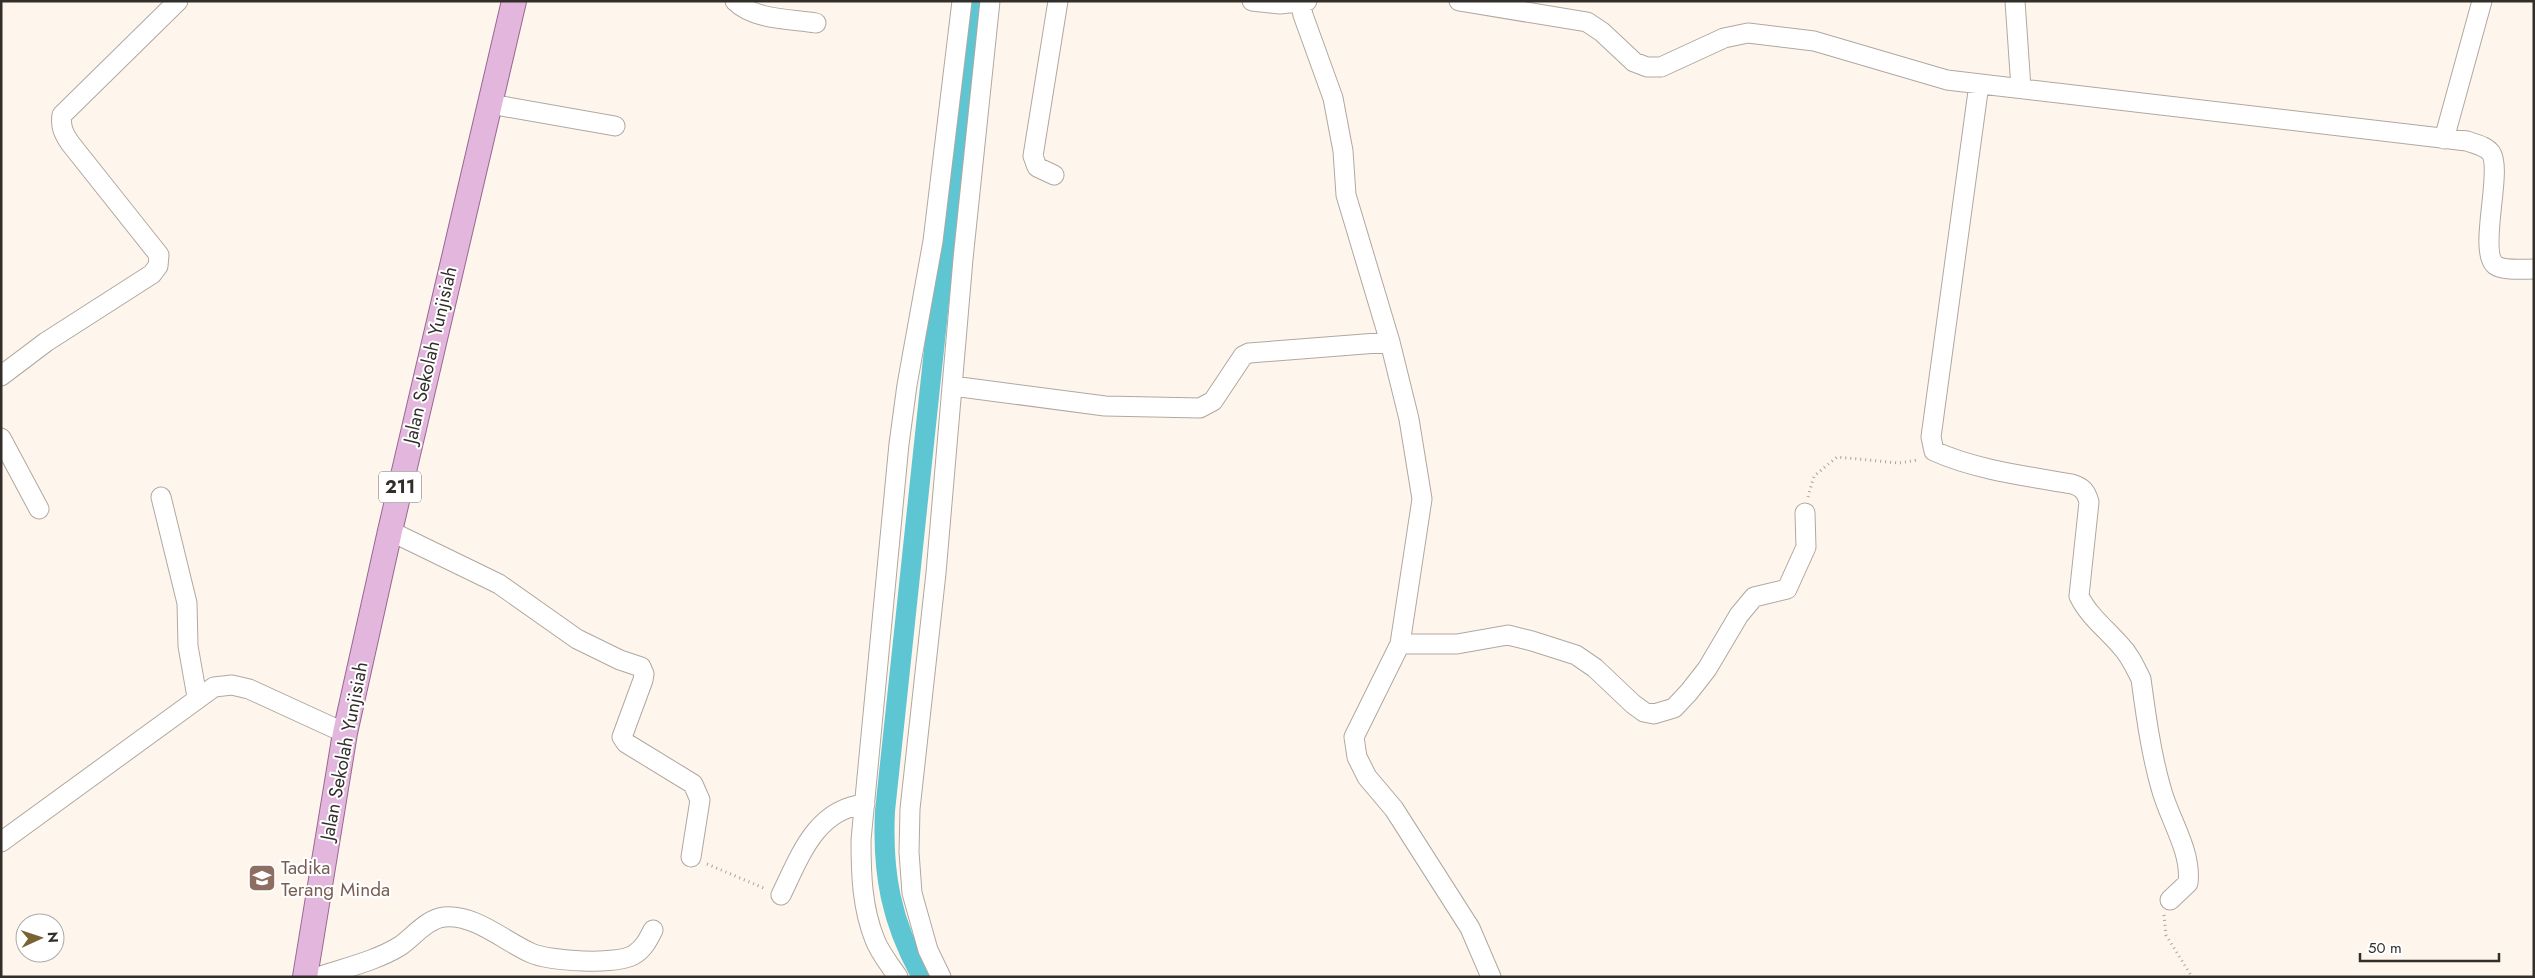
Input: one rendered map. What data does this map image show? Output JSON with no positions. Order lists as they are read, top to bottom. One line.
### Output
{"streets":{"main road":["Jalan Sekolah Yunjisiah","211"]},"places":{"school or university":["Tadika Terang Minda"]},"scale_bar":"50 m","north":"right"}
